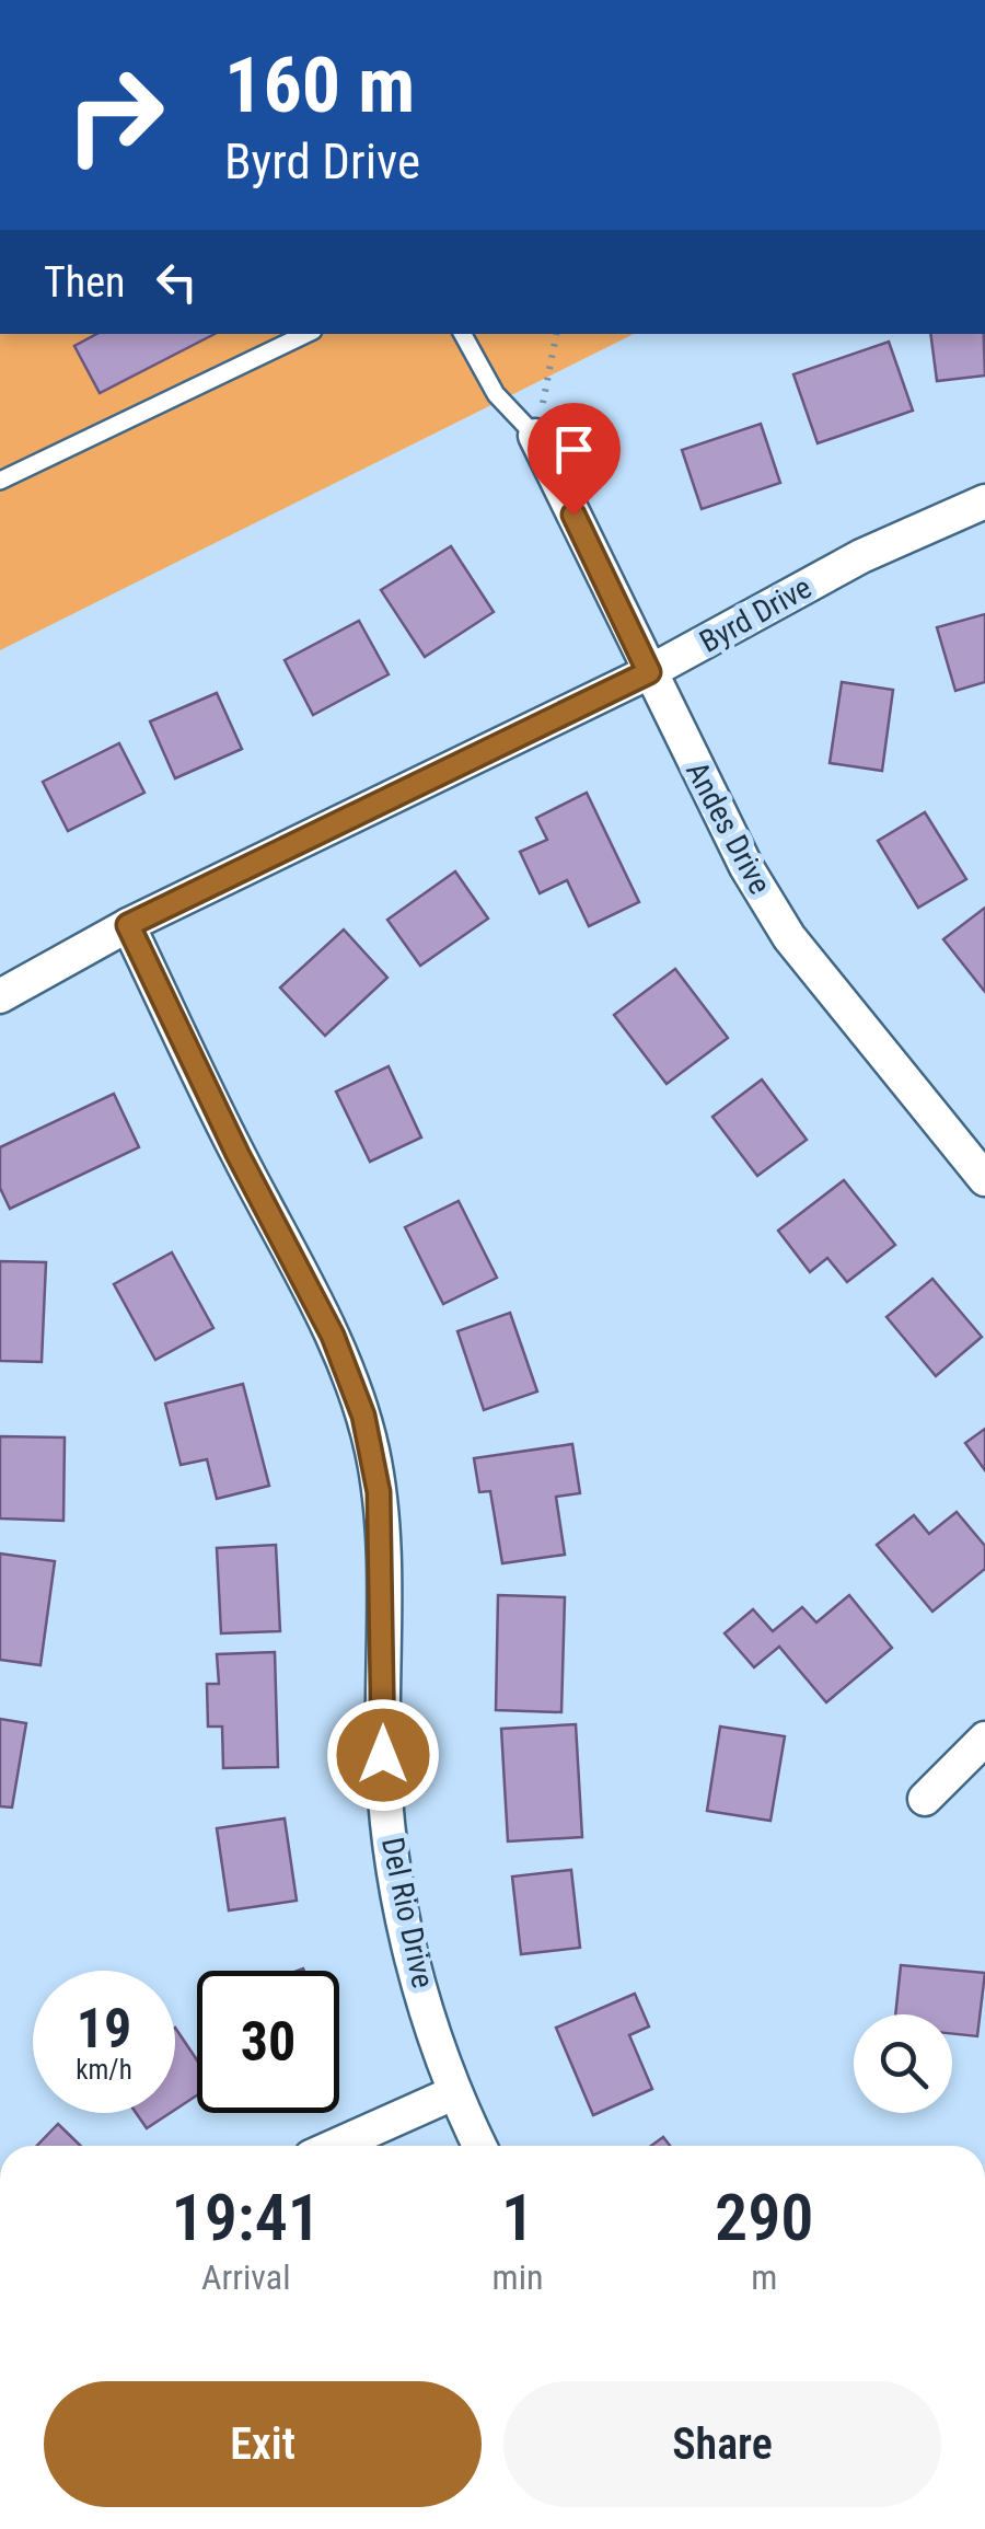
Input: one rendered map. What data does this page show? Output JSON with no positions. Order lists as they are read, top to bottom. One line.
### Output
{"streets":{"street":["Byrd Drive","Andes Drive","Del Rio Drive"]},"crossings":[["Byrd Drive","Andes Drive"],["Byrd Drive","Del Rio Drive"]],"page":{"turn":["160 m","Byrd Drive"],"then":"Then","speed":"19 km/h","limit":"30","eta":["19:41","Arrival","1","min","290","m"],"buttons":["Exit","Share"]}}
